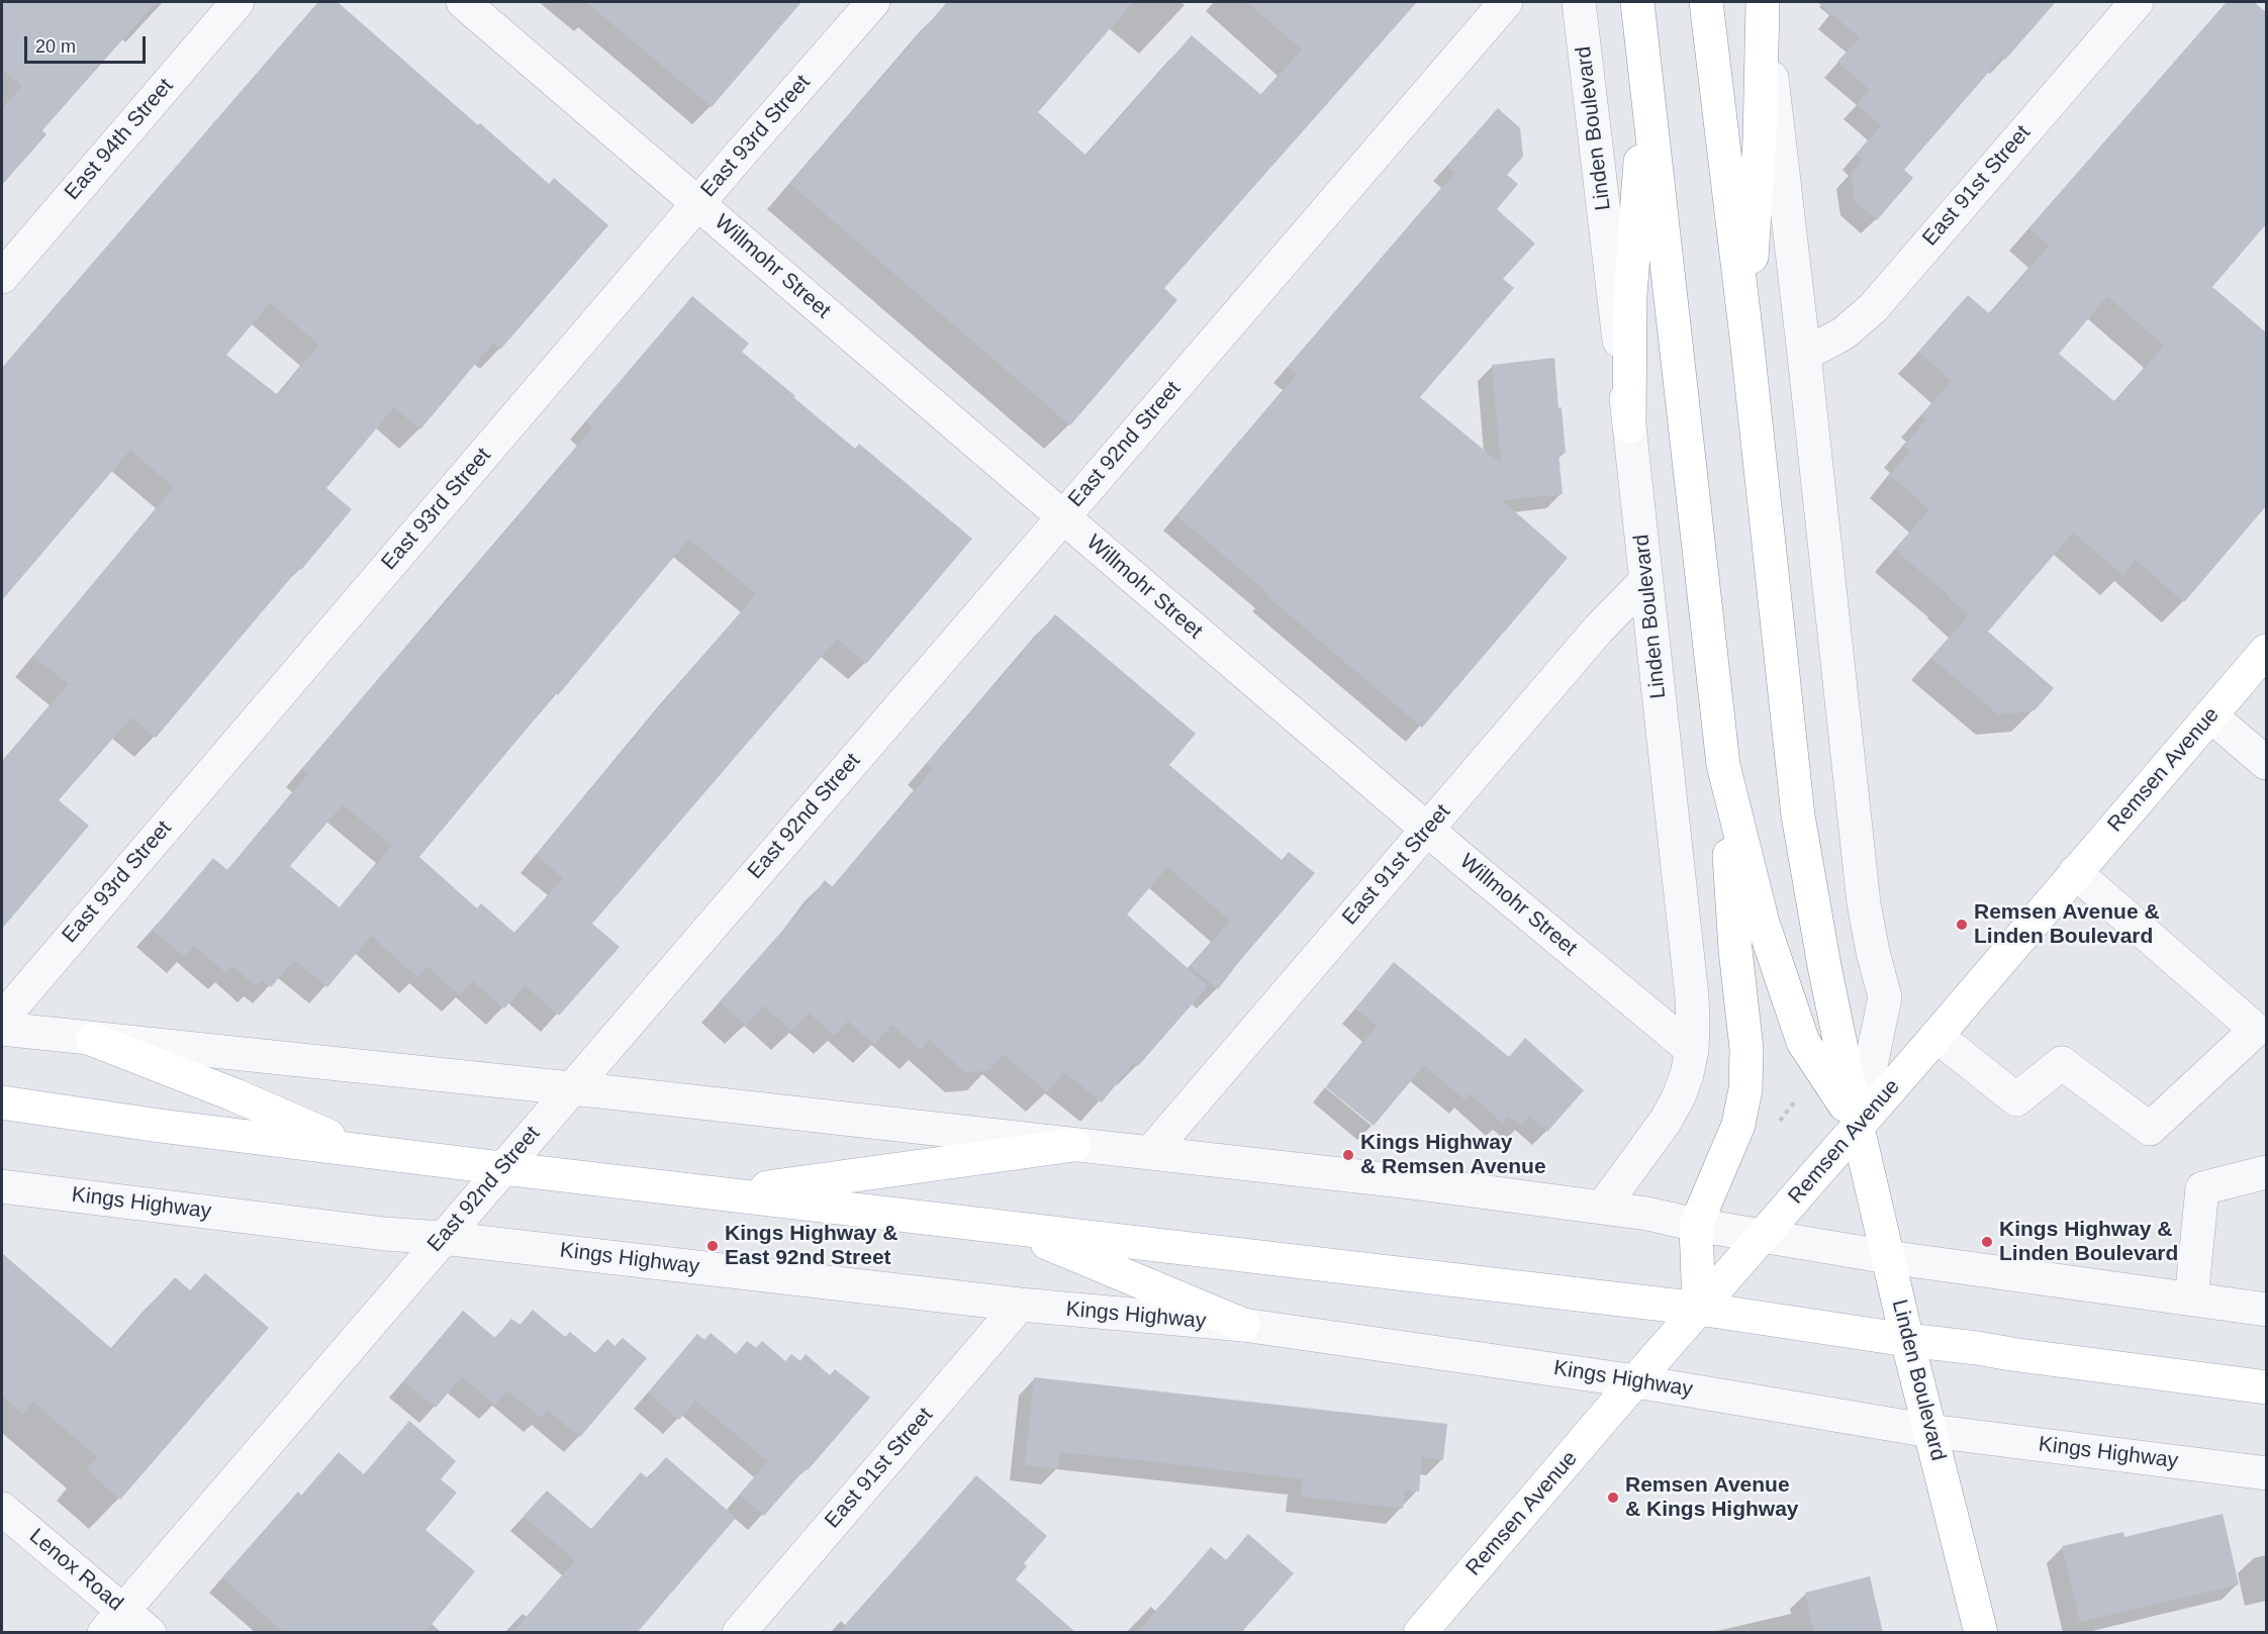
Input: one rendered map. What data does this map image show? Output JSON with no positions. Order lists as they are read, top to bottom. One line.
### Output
{"streets":{"main road":["Linden Boulevard","Remsen Avenue"],"street":["East 93rd Street","East 94th Street","East 91st Street","Willmohr Street","East 92nd Street","Kings Highway","Lenox Road"]},"crossings":[["Linden Boulevard","East 91st Street"],["Linden Boulevard","Willmohr Street"],["Linden Boulevard","Remsen Avenue"],["Linden Boulevard","Kings Highway"],["East 93rd Street","Willmohr Street"],["East 91st Street","Willmohr Street"],["East 91st Street","Kings Highway"],["Willmohr Street","East 92nd Street"],["East 92nd Street","Kings Highway"],["East 92nd Street","Lenox Road"],["Remsen Avenue","Kings Highway"]],"places":["Remsen Avenue & Linden Boulevard","Kings Highway & Remsen Avenue","Kings Highway & Linden Boulevard","Kings Highway & East 92nd Street","Remsen Avenue & Kings Highway"],"scale_bar":"20 m"}
